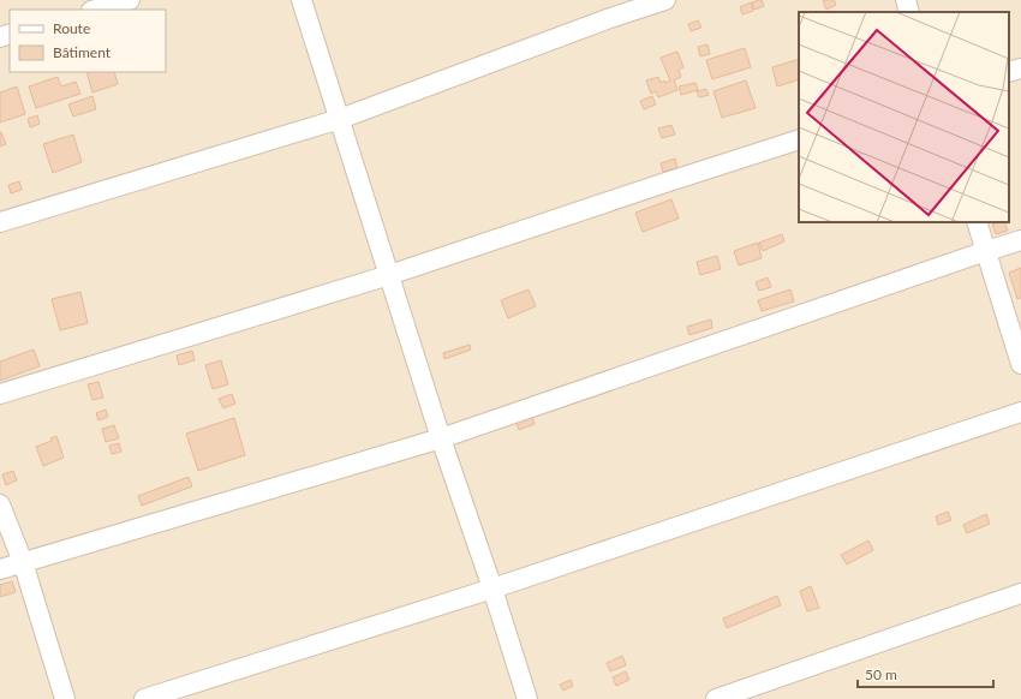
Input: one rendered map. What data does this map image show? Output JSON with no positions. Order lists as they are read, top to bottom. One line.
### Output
{"legend":["Route","Bâtiment"],"scale_bar":"50 m"}
